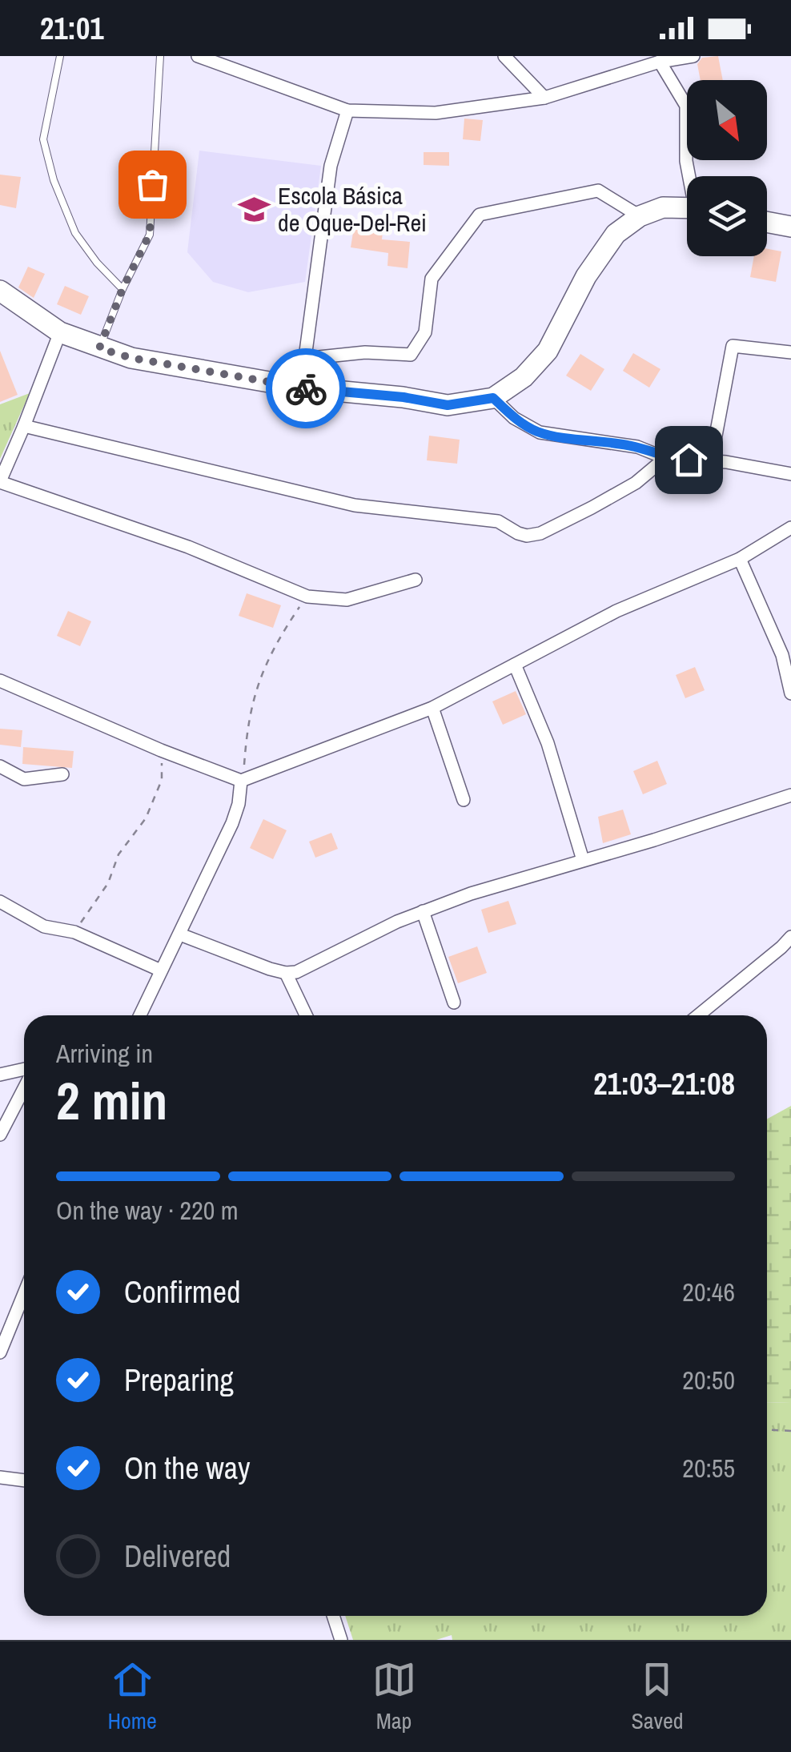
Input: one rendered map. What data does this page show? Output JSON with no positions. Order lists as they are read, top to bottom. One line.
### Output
{"places":{"school or university":["Escola Básica de Oque-Del-Rei"]},"north":"bottom right","page":{"status":"21:01","heading":["2 min","Arriving in","21:03–21:08"],"bar":"On the way · 220 m","list":[["Confirmed","20:46"],["Preparing","20:50"],["On the way","20:55"],"Delivered"],"tabs":["Home","Map","Saved"]}}
